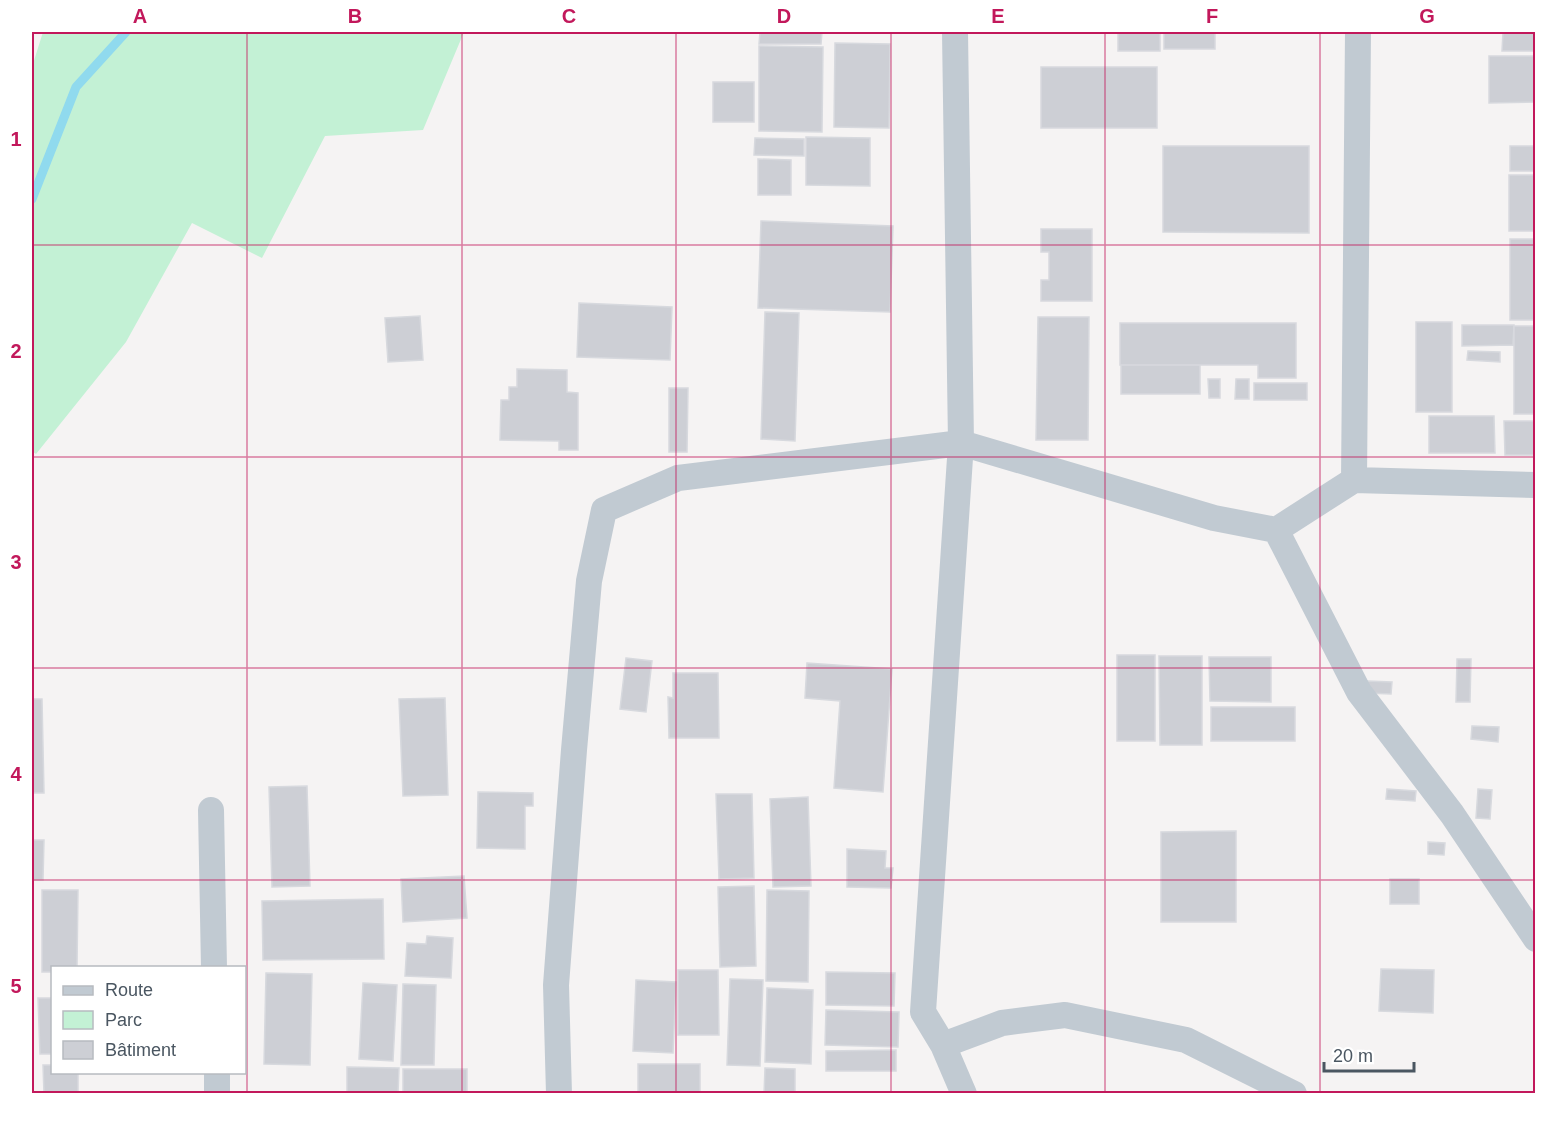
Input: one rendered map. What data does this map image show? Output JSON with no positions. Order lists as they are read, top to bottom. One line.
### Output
{"legend":["Route","Parc","Bâtiment"],"scale_bar":"20 m","grid":{"columns":["A","B","C","D","E","F","G"],"rows":["1","2","3","4","5"]}}
